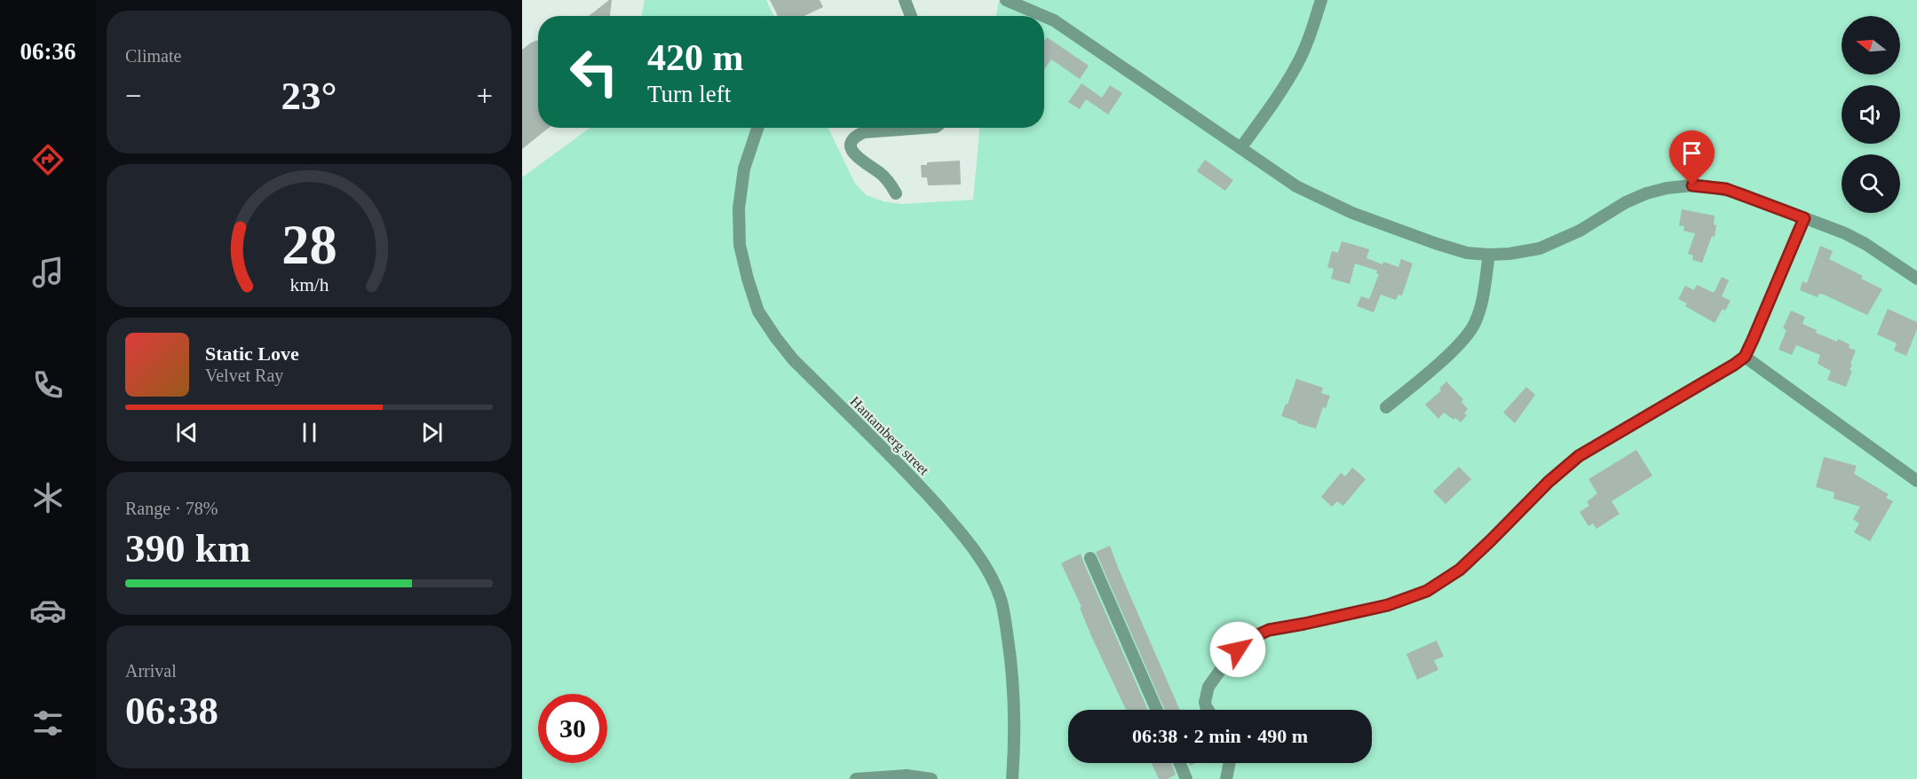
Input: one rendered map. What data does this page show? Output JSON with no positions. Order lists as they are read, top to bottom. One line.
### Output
{"streets":{"street":["Hantamberg street"]},"north":"left","page":{"tabs":"06:36","tile":["Climate",["Range · 78%","390 km"],["Arrival","06:38"]],"turn":["420 m","Turn left"],"heat":["−","23°","+"],"song":["Static Love","Velvet Ray"],"limit":"30","trip":"06:38 · 2 min · 490 m","gauge":["28","km/h"]}}
